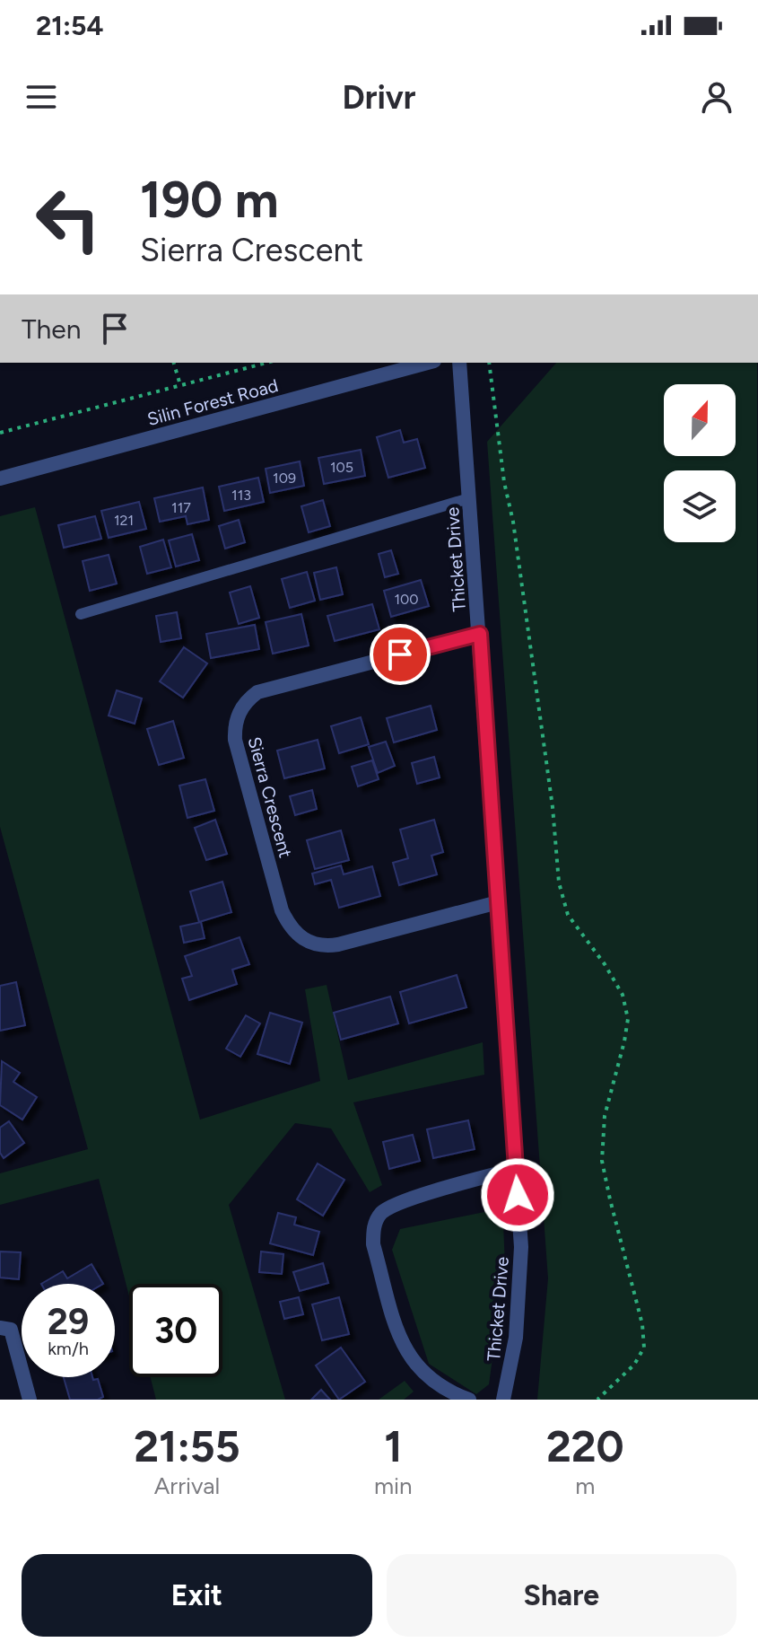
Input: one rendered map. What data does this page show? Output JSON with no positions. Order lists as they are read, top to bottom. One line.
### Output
{"streets":{"street":["Silin Forest Road","Thicket Drive","Sierra Crescent"]},"crossings":[["Thicket Drive","Sierra Crescent"]],"house_numbers":["105","109","113","117","121","100"],"north":"top","page":{"status":"21:54","header":"Drivr","turn":["190 m","Sierra Crescent"],"then":"Then","speed":"29 km/h","limit":"30","eta":["21:55","Arrival","1","min","220","m"],"buttons":["Exit","Share"]}}
